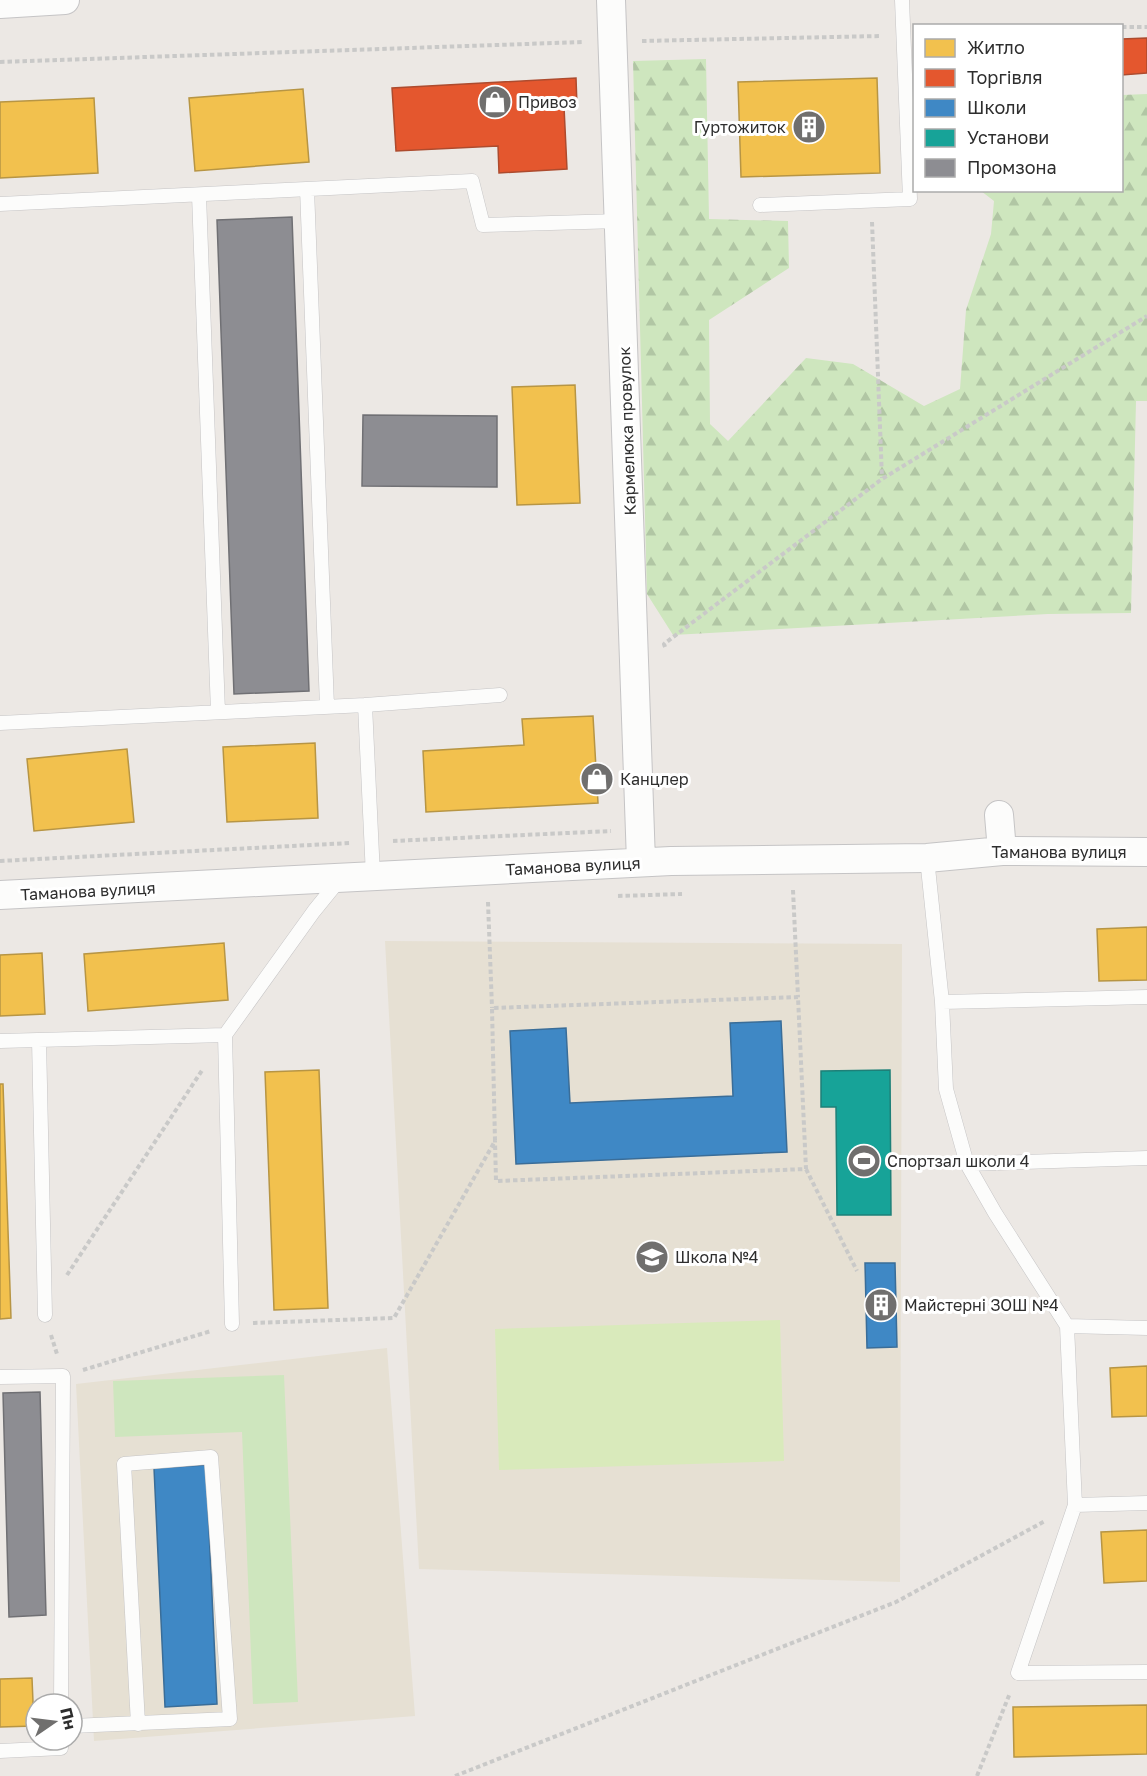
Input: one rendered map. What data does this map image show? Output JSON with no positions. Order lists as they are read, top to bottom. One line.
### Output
{"streets":{"street":["Кармелюка провулок","Таманова вулиця"]},"crossings":[["Кармелюка провулок","Таманова вулиця"]],"places":{"shop":["Привоз","Канцлер"],"building":["Гуртожиток","Майстерні ЗОШ №4"],"sports":["Спортзал школи 4"],"school or university":["Школа №4"]},"legend":["Житло","Торгівля","Школи","Установи","Промзона"],"north":"right"}
